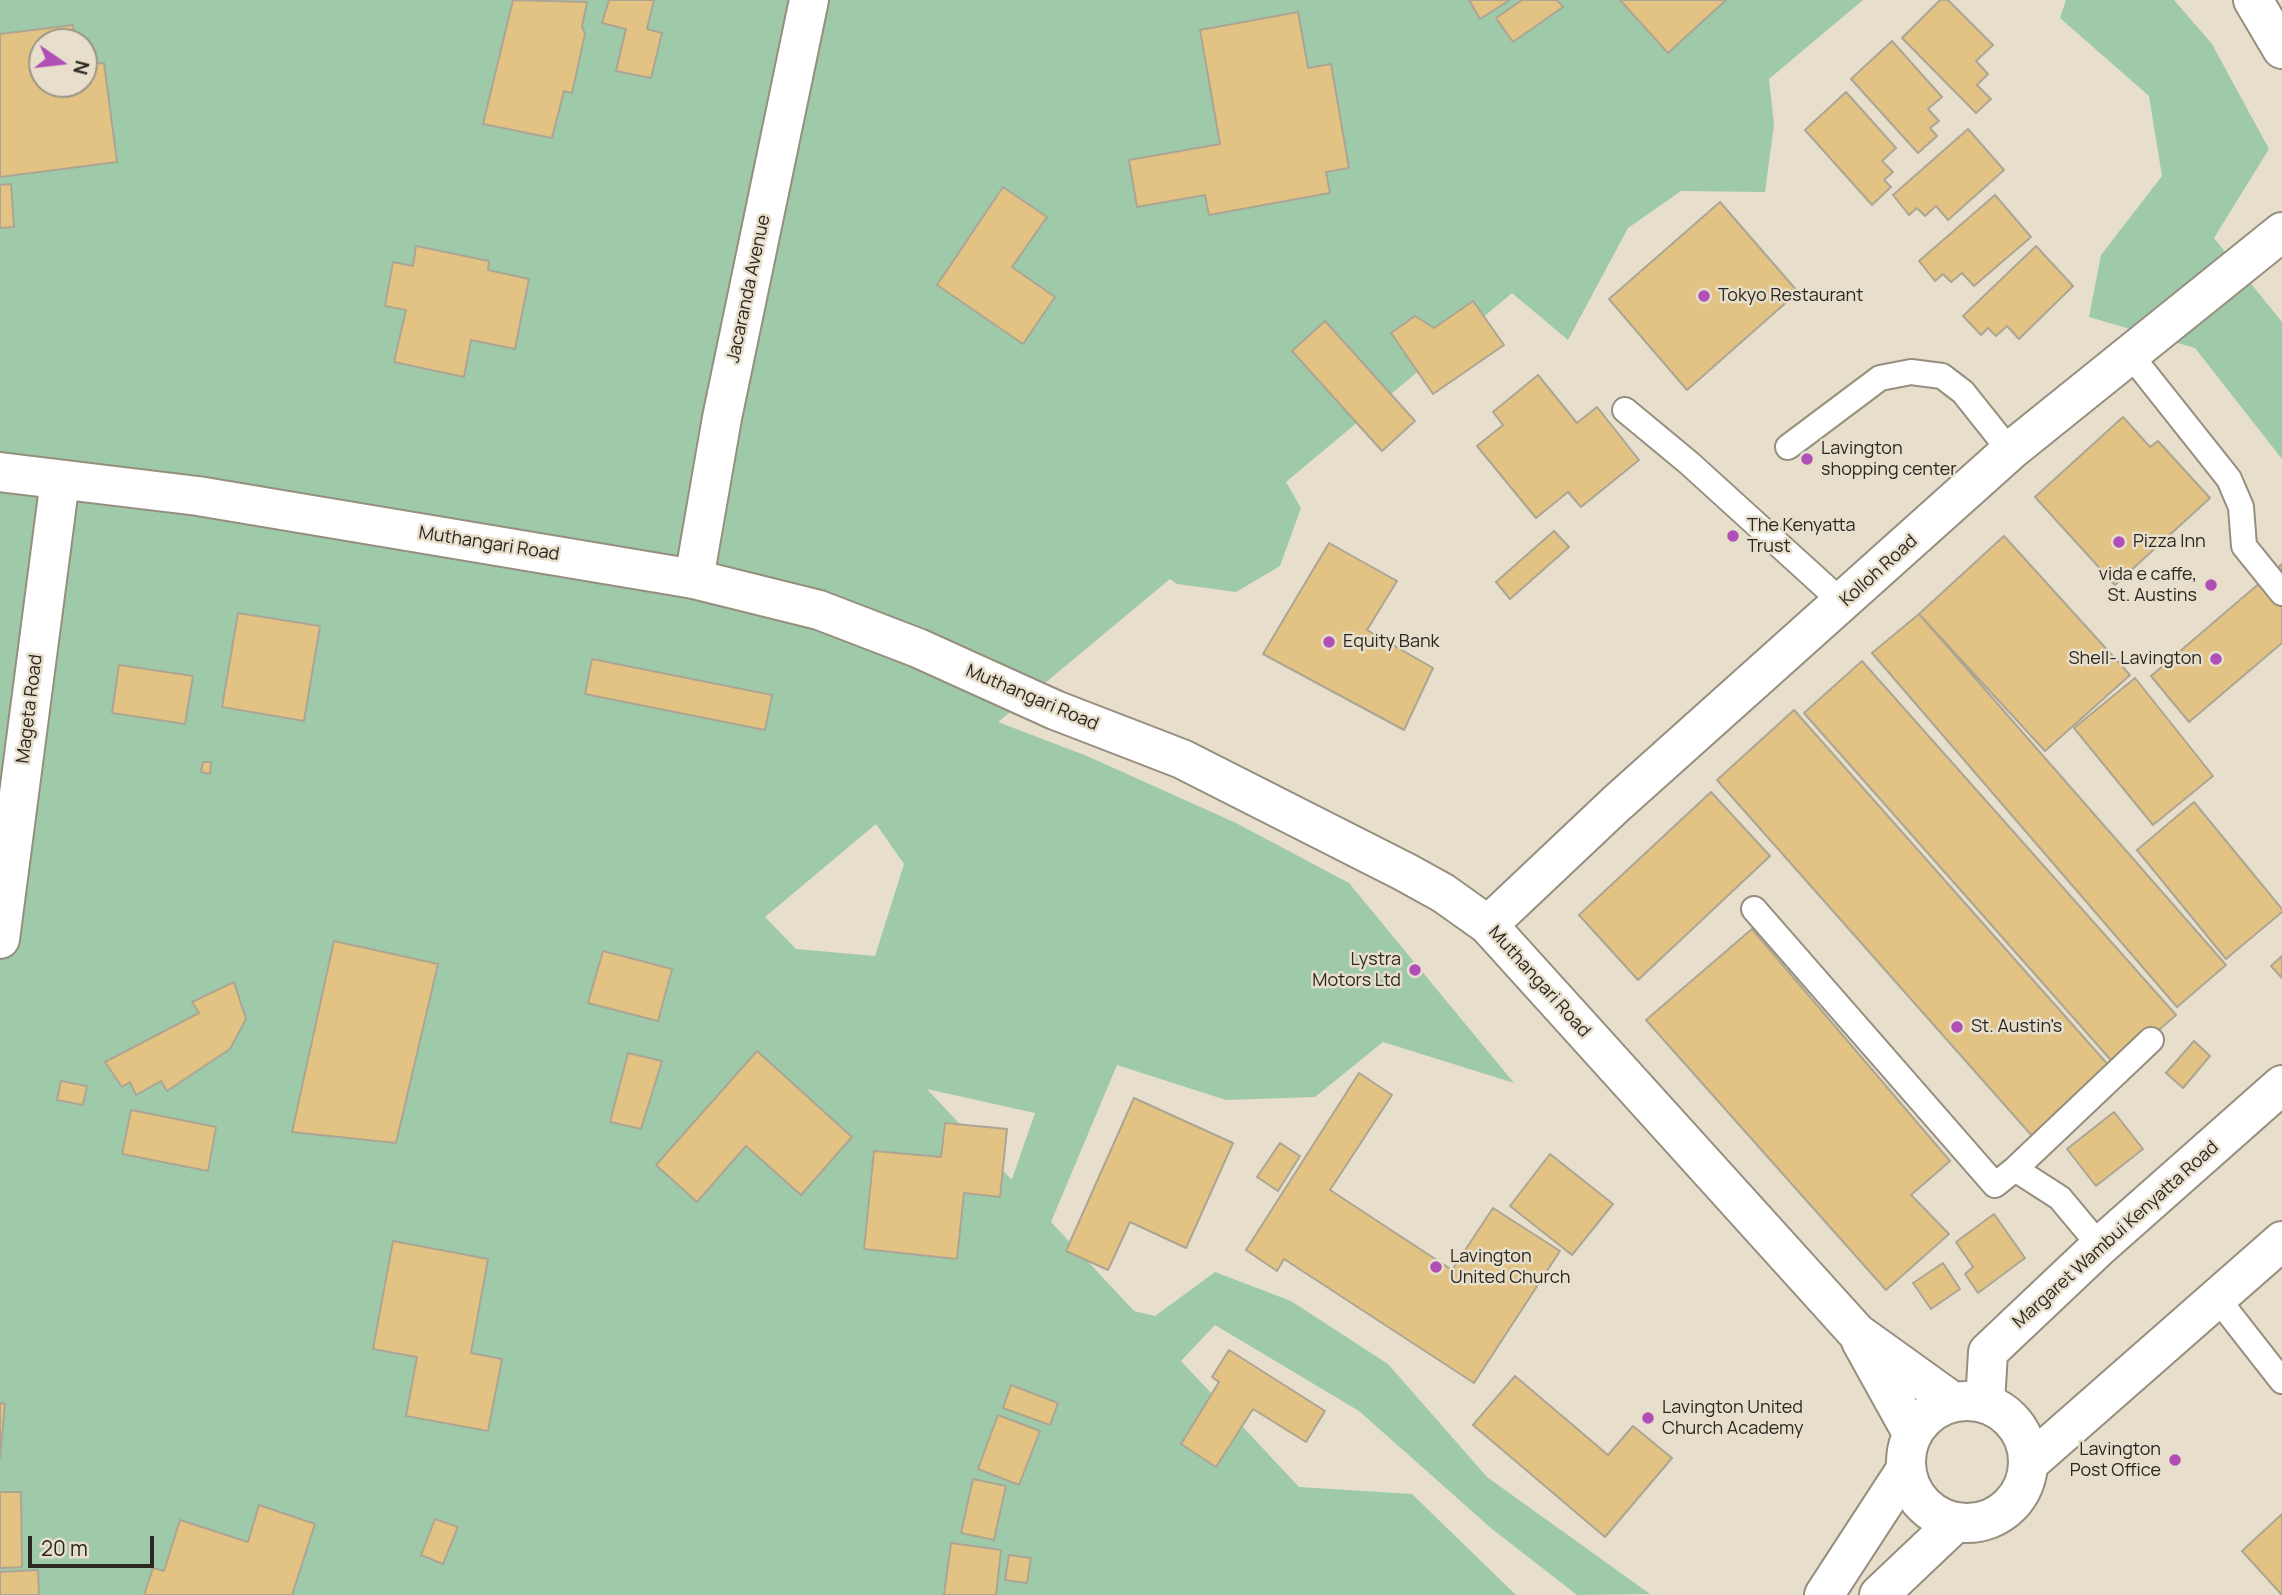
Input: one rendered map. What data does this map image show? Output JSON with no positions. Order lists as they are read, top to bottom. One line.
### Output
{"streets":{"street":["Jacaranda Avenue","Muthangari Road","Kolloh Road","Mageta Road","Margaret Wambui Kenyatta Road"]},"crossings":[["Jacaranda Avenue","Muthangari Road"],["Muthangari Road","Kolloh Road"],["Muthangari Road","Mageta Road"],["Muthangari Road","Margaret Wambui Kenyatta Road"]],"places":["Tokyo Restaurant","Lavington shopping center","The Kenyatta Trust","Pizza Inn","vida e caffe, St. Austins","Equity Bank","Shell- Lavington","Lystra Motors Ltd","St. Austin's","Lavington United Church","Lavington United Church Academy","Lavington Post Office"],"scale_bar":"20 m","north":"right"}
